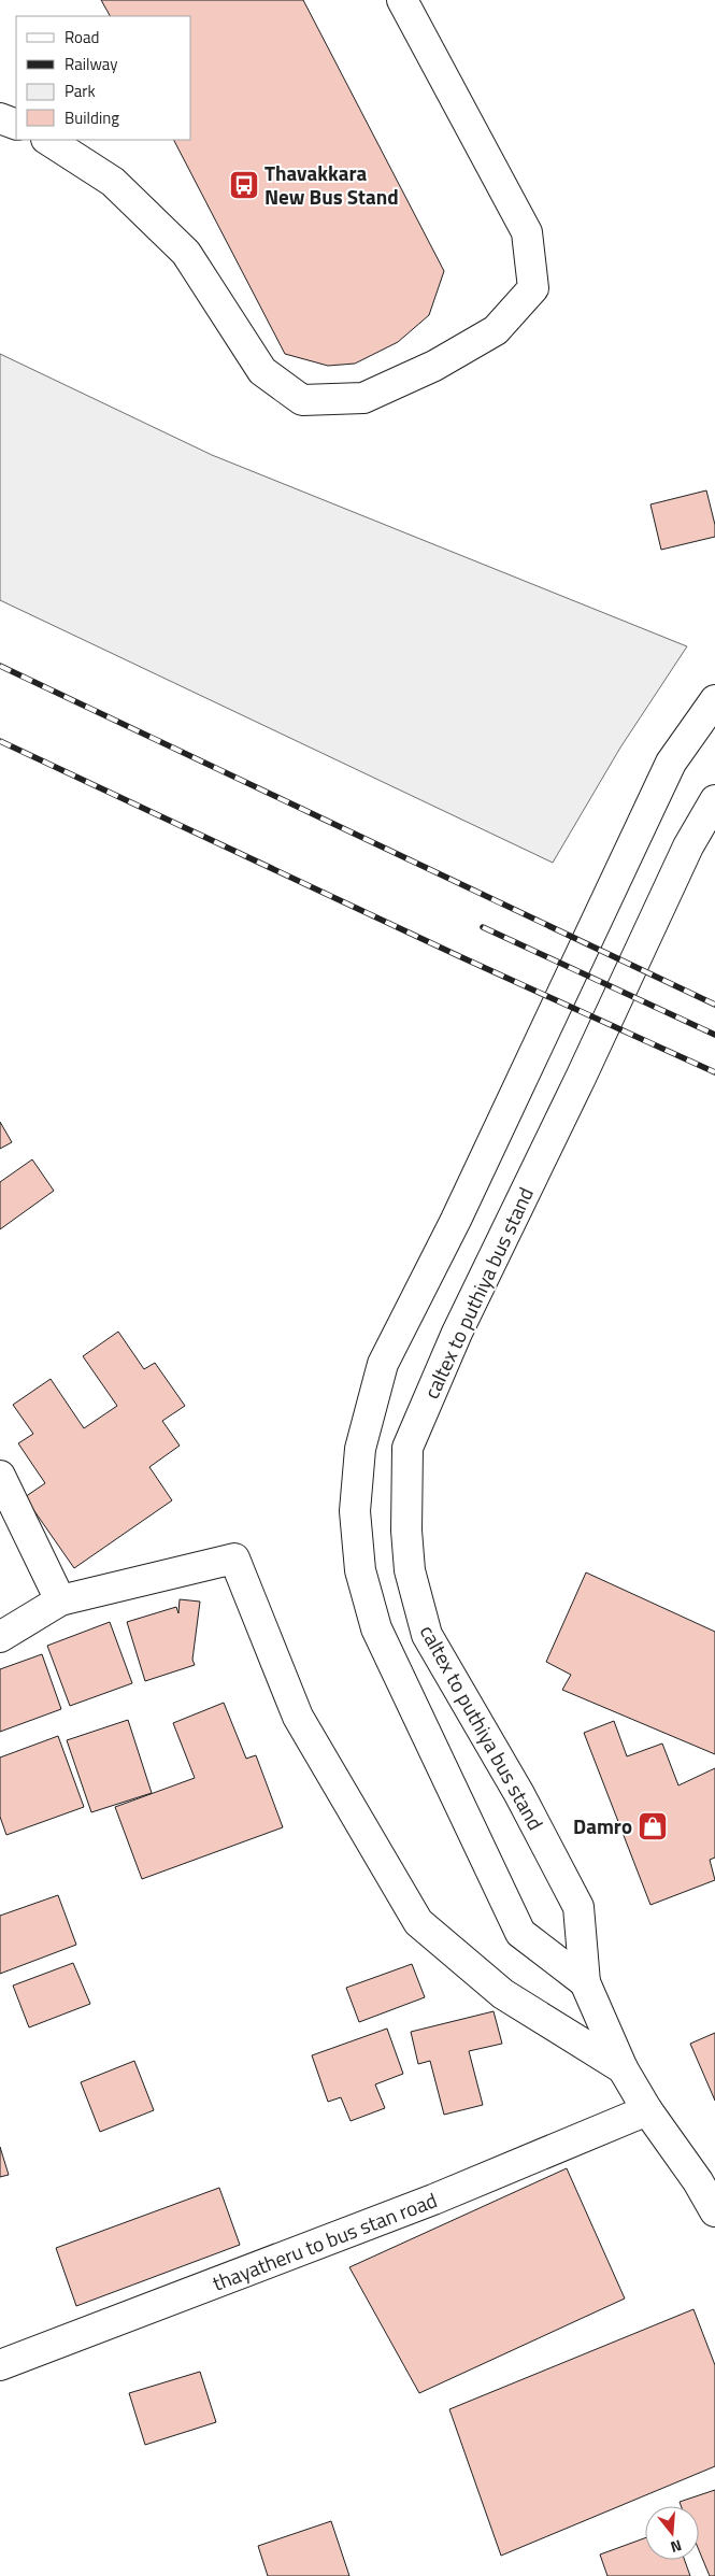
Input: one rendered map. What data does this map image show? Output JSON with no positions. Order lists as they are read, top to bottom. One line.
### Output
{"streets":{"main road":["caltex to puthiya bus stand","thayatheru to bus stan road"]},"crossings":[["caltex to puthiya bus stand","thayatheru to bus stan road"]],"places":{"bus stop":["Thavakkara New Bus Stand"],"shop":["Damro"]},"legend":["Road","Railway","Park","Building"],"north":"bottom"}
